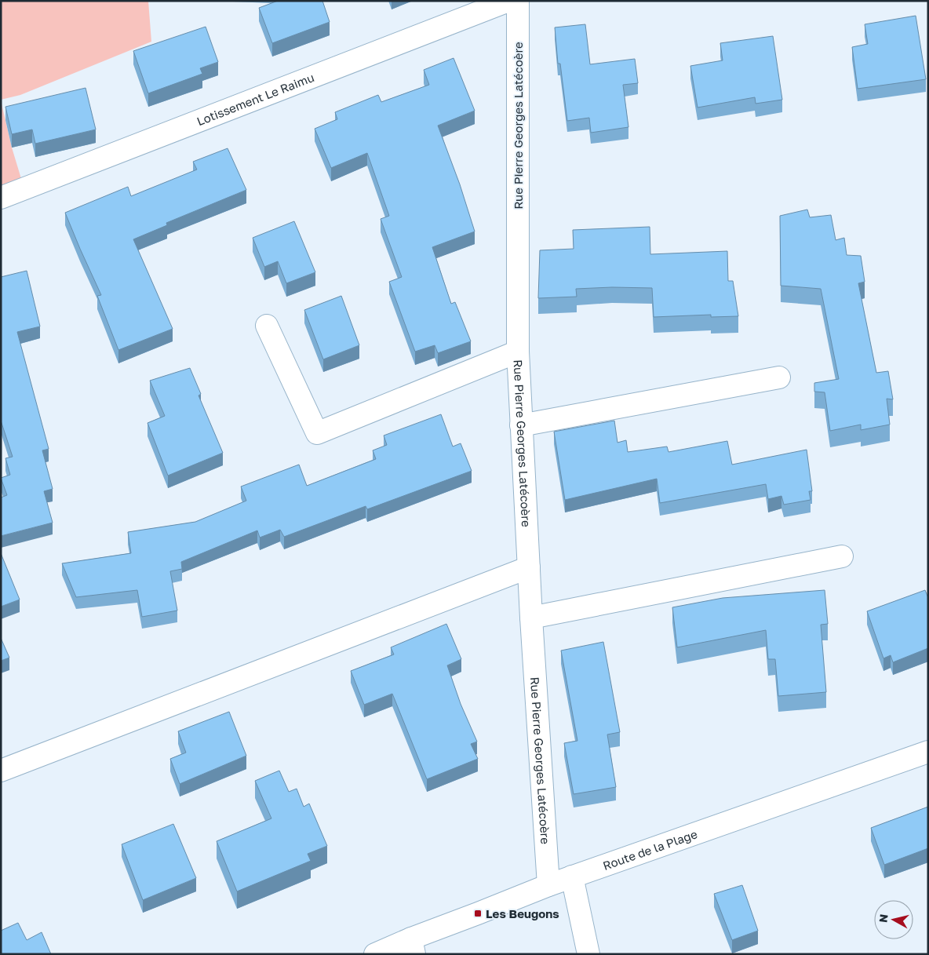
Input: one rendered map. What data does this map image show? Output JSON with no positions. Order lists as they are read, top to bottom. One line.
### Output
{"streets":{"street":["Lotissement Le Raimu","Rue Pierre Georges Latécoère","Route de la Plage"]},"crossings":[["Rue Pierre Georges Latécoère","Route de la Plage"]],"places":{"transit":["Les Beugons"]},"north":"left"}
